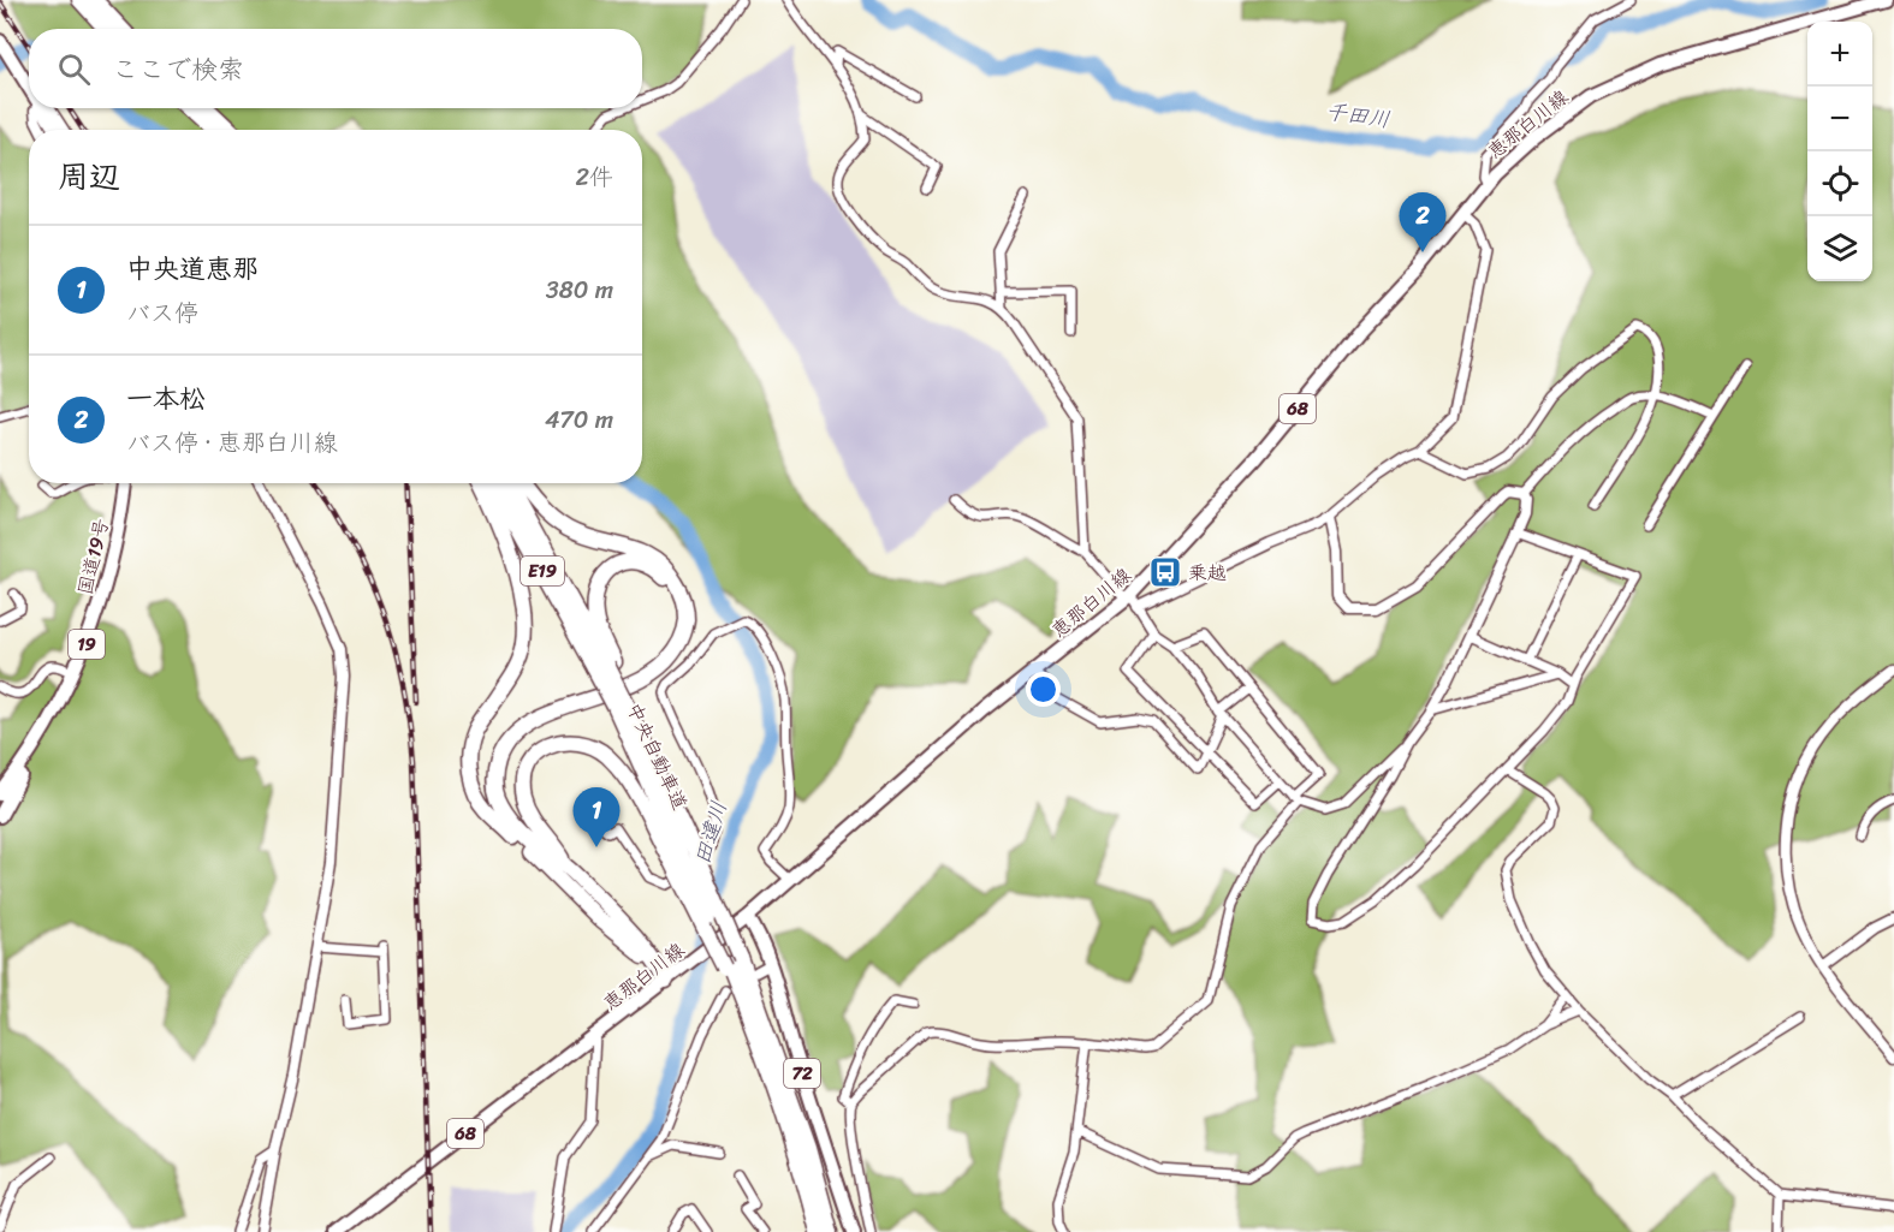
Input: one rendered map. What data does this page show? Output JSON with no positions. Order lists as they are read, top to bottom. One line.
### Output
{"streets":{"highway":["E19","中央自動車道"],"main road":["恵那白川線","68","国道19号","19","72"]},"crossings":[["恵那白川線","72"]],"water":["千田川","田違川"],"places":{"bus stop":["乗越"]},"page":{"map_buttons":["+","−"],"search":"ここで検索","heading":["周辺","2件"],"pins":["2","1"],"list":[{"mark":"1","name":"中央道恵那","note":"バス停","value":"380 m"},{"mark":"2","name":"一本松","note":"バス停 · 恵那白川線","value":"470 m"}]}}
